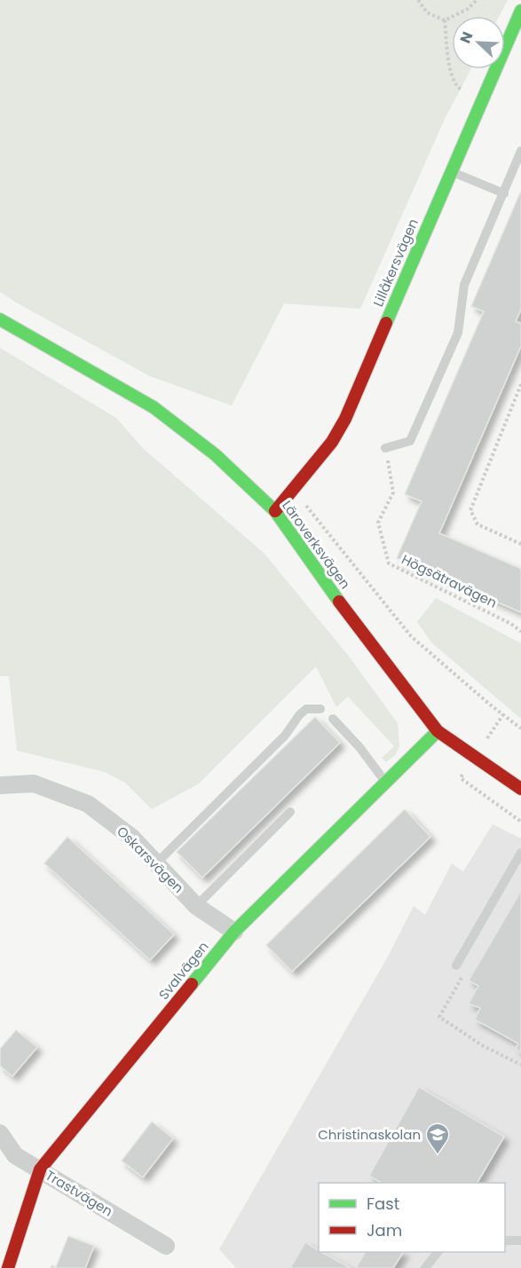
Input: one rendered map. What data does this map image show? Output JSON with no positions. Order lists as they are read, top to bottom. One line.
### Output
{"streets":{"street":["Lillåkersvägen","Läroverksvägen","Oskarsvägen","Svalvägen","Trastvägen"],"path":["Högsätravägen"]},"crossings":[["Lillåkersvägen","Läroverksvägen"],["Läroverksvägen","Svalvägen"],["Oskarsvägen","Svalvägen"],["Svalvägen","Trastvägen"]],"places":{"school or university":["Christinaskolan"]},"legend":["Fast","Jam"],"north":"top left"}
